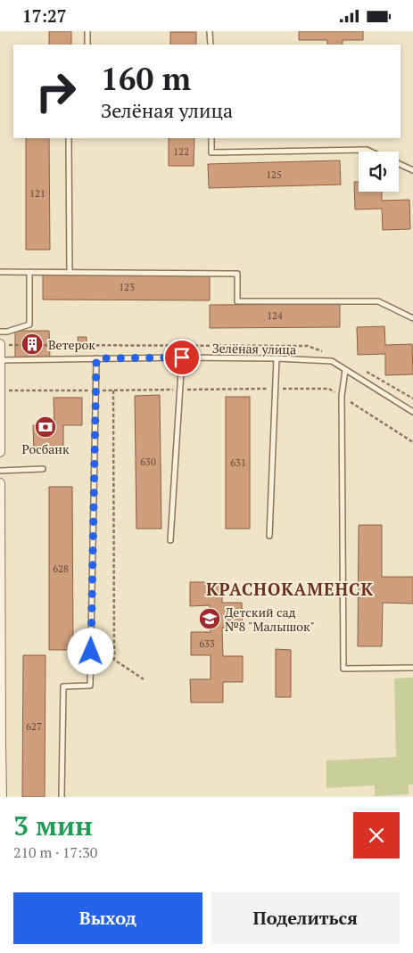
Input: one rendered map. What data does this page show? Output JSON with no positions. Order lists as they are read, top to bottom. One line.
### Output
{"streets":{"lane":["Зелёная улица"]},"districts":["КРАСНОКАМЕНСК"],"places":{"building":["Ветерок"],"bank":["Росбанк"],"school or university":["Детский сад №8 \"Малышок\""]},"house_numbers":["122","125","121","123","124","630","631","628","633","627"],"page":{"status":"17:27","turn":["160 m","Зелёная улица"],"heading":["3 мин","210 m · 17:30"],"buttons":["Выход","Поделиться"]}}
